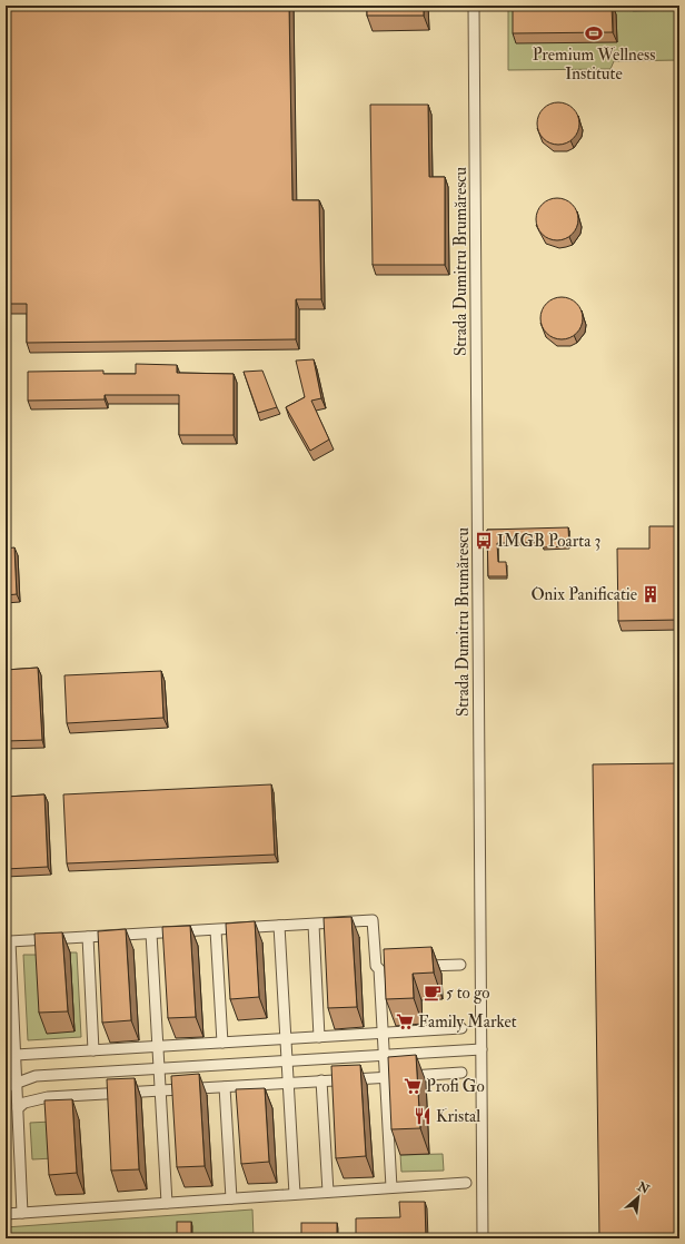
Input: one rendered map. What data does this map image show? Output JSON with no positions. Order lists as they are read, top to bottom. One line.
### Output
{"streets":{"street":["Strada Dumitru Brumărescu"]},"places":{"sports":["Premium Wellness Institute"],"bus stop":["IMGB Poarta 3"],"building":["Onix Panificatie"],"cafe":["5 to go"],"supermarket":["Family Market","Profi Go"],"restaurant":["Kristal"]},"north":"top right"}
